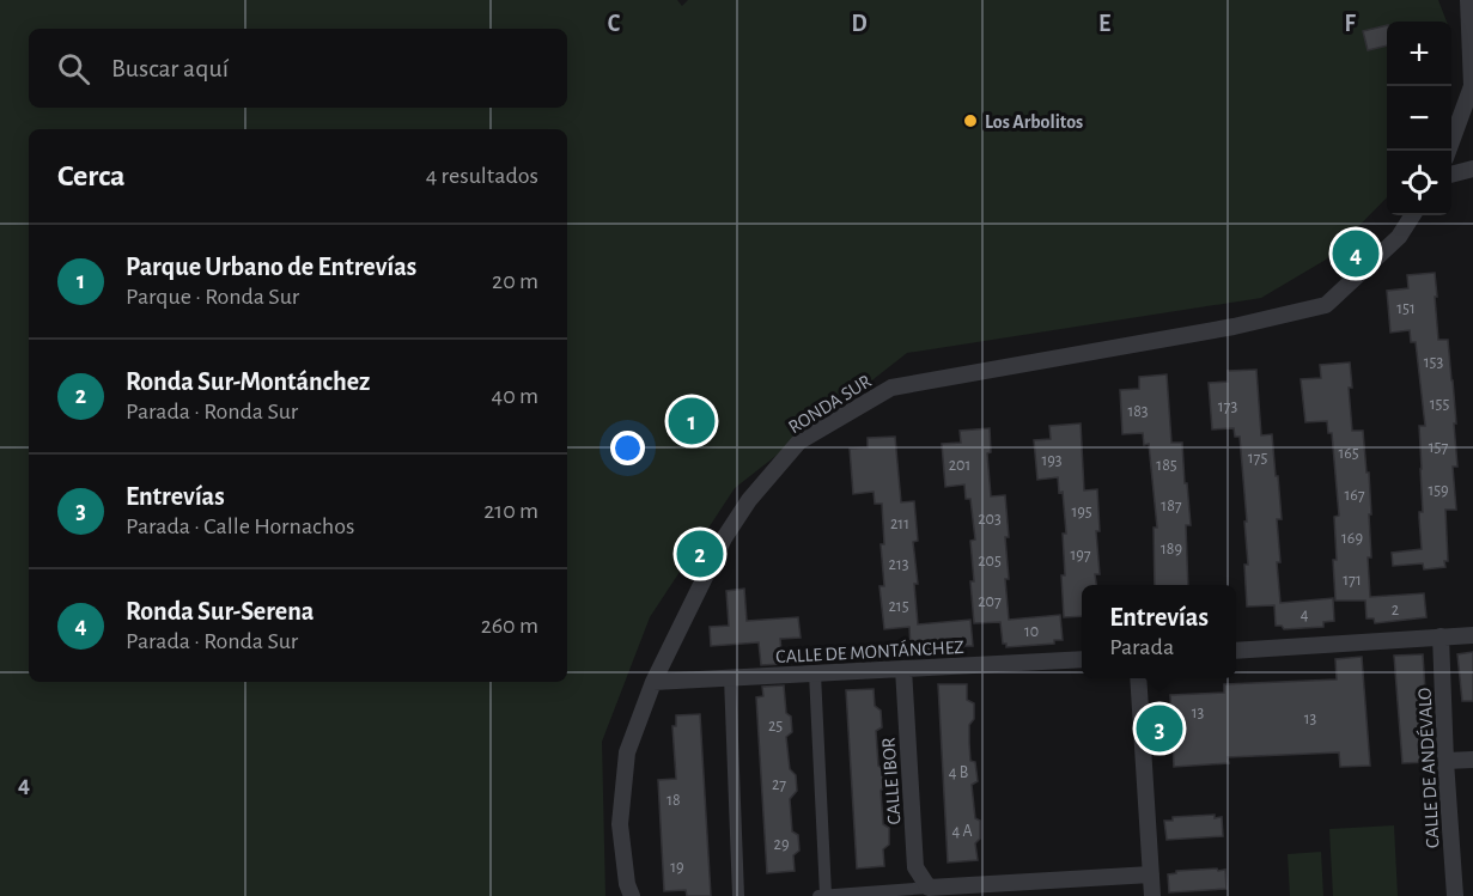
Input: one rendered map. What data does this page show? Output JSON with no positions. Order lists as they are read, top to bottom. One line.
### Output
{"streets":{"street":["RONDA SUR","CALLE DE MONTÁNCHEZ","CALLE DE ANDÉVALO","CALLE IBOR"]},"crossings":[["RONDA SUR","CALLE DE MONTÁNCHEZ"],["CALLE DE MONTÁNCHEZ","CALLE IBOR"]],"places":["Los Arbolitos"],"house_numbers":["151","153","155","173","183","157","165","175","193","201","185","159","167","187","195","203","211","169","189","197","205","213","171","207","215","2","4","10","13","13","25","4 B","27","18","4 A","29","19"],"page":{"map_buttons":["+","−"],"search":"Buscar aquí","heading":["Cerca","4 resultados"],"list":[{"mark":"1","name":"Parque Urbano de Entrevías","note":"Parque · Ronda Sur","value":"20 m"},{"mark":"2","name":"Ronda Sur-Montánchez","note":"Parada · Ronda Sur","value":"40 m"},{"mark":"3","name":"Entrevías","note":"Parada · Calle Hornachos","value":"210 m"},{"mark":"4","name":"Ronda Sur-Serena","note":"Parada · Ronda Sur","value":"260 m"}],"pins":["4","1","2","3"],"popup":["Entrevías","Parada"]},"grid":{"columns":["C","D","E","F"],"rows":["4"]}}
